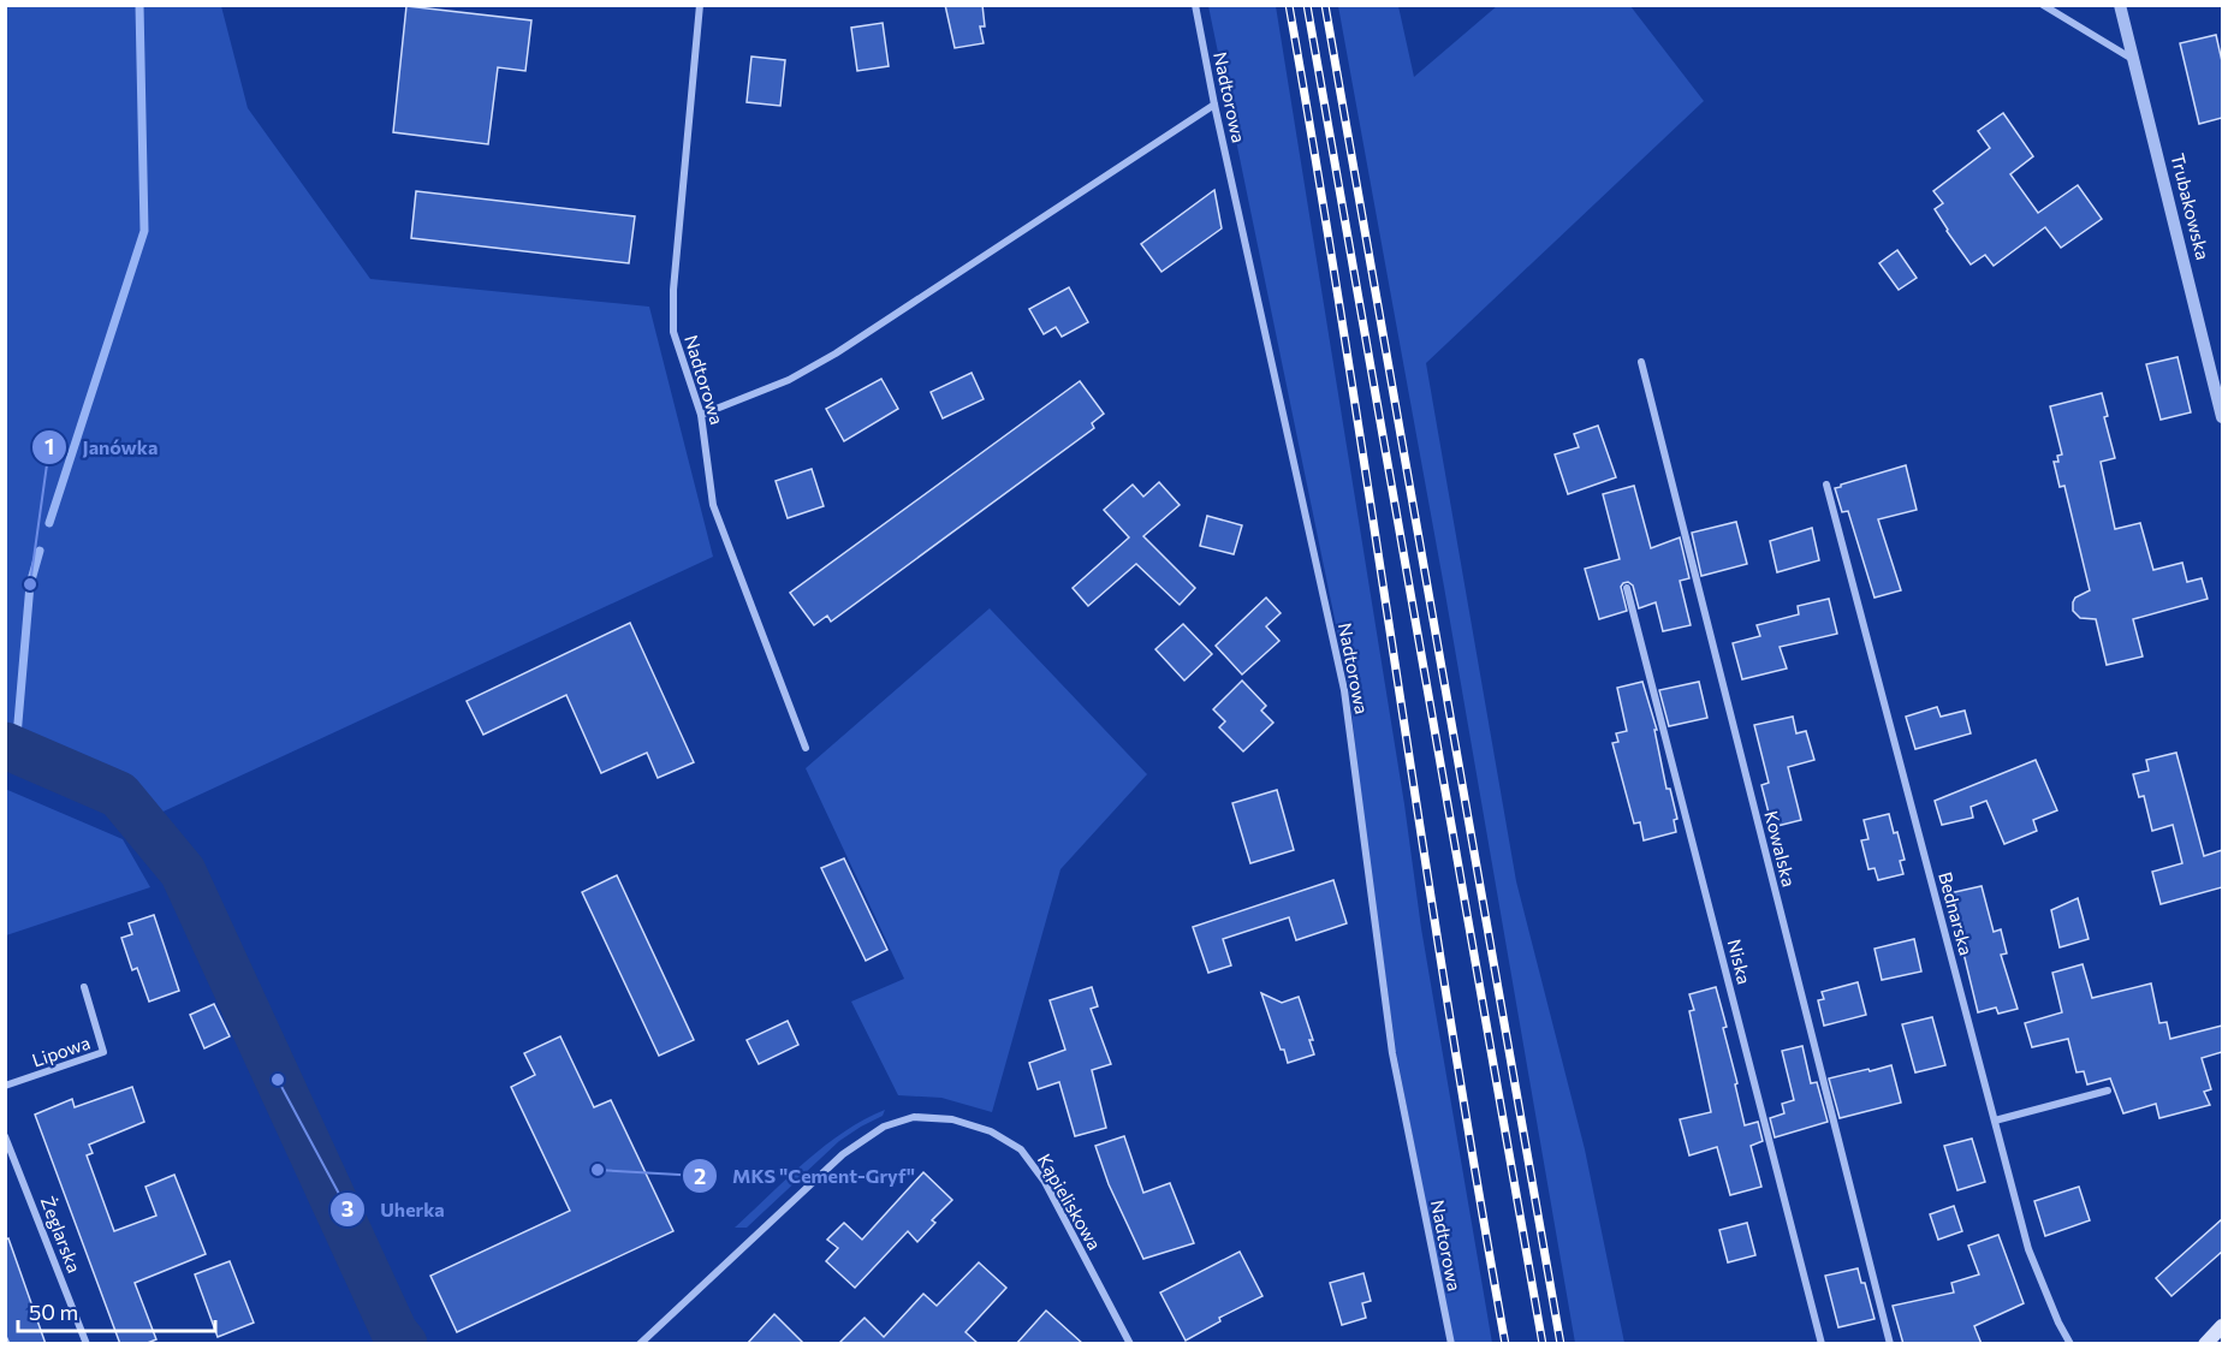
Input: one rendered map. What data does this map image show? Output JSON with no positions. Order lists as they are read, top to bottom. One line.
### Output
{"streets":{"street":["Nadtorowa","Trubakowska","Kowalska","Bednarska","Niska","Lipowa","Kąpieliskowa","Żeglarska"]},"places":["Janówka","Uherka","MKS \"Cement-Gryf\""],"scale_bar":"50 m"}
